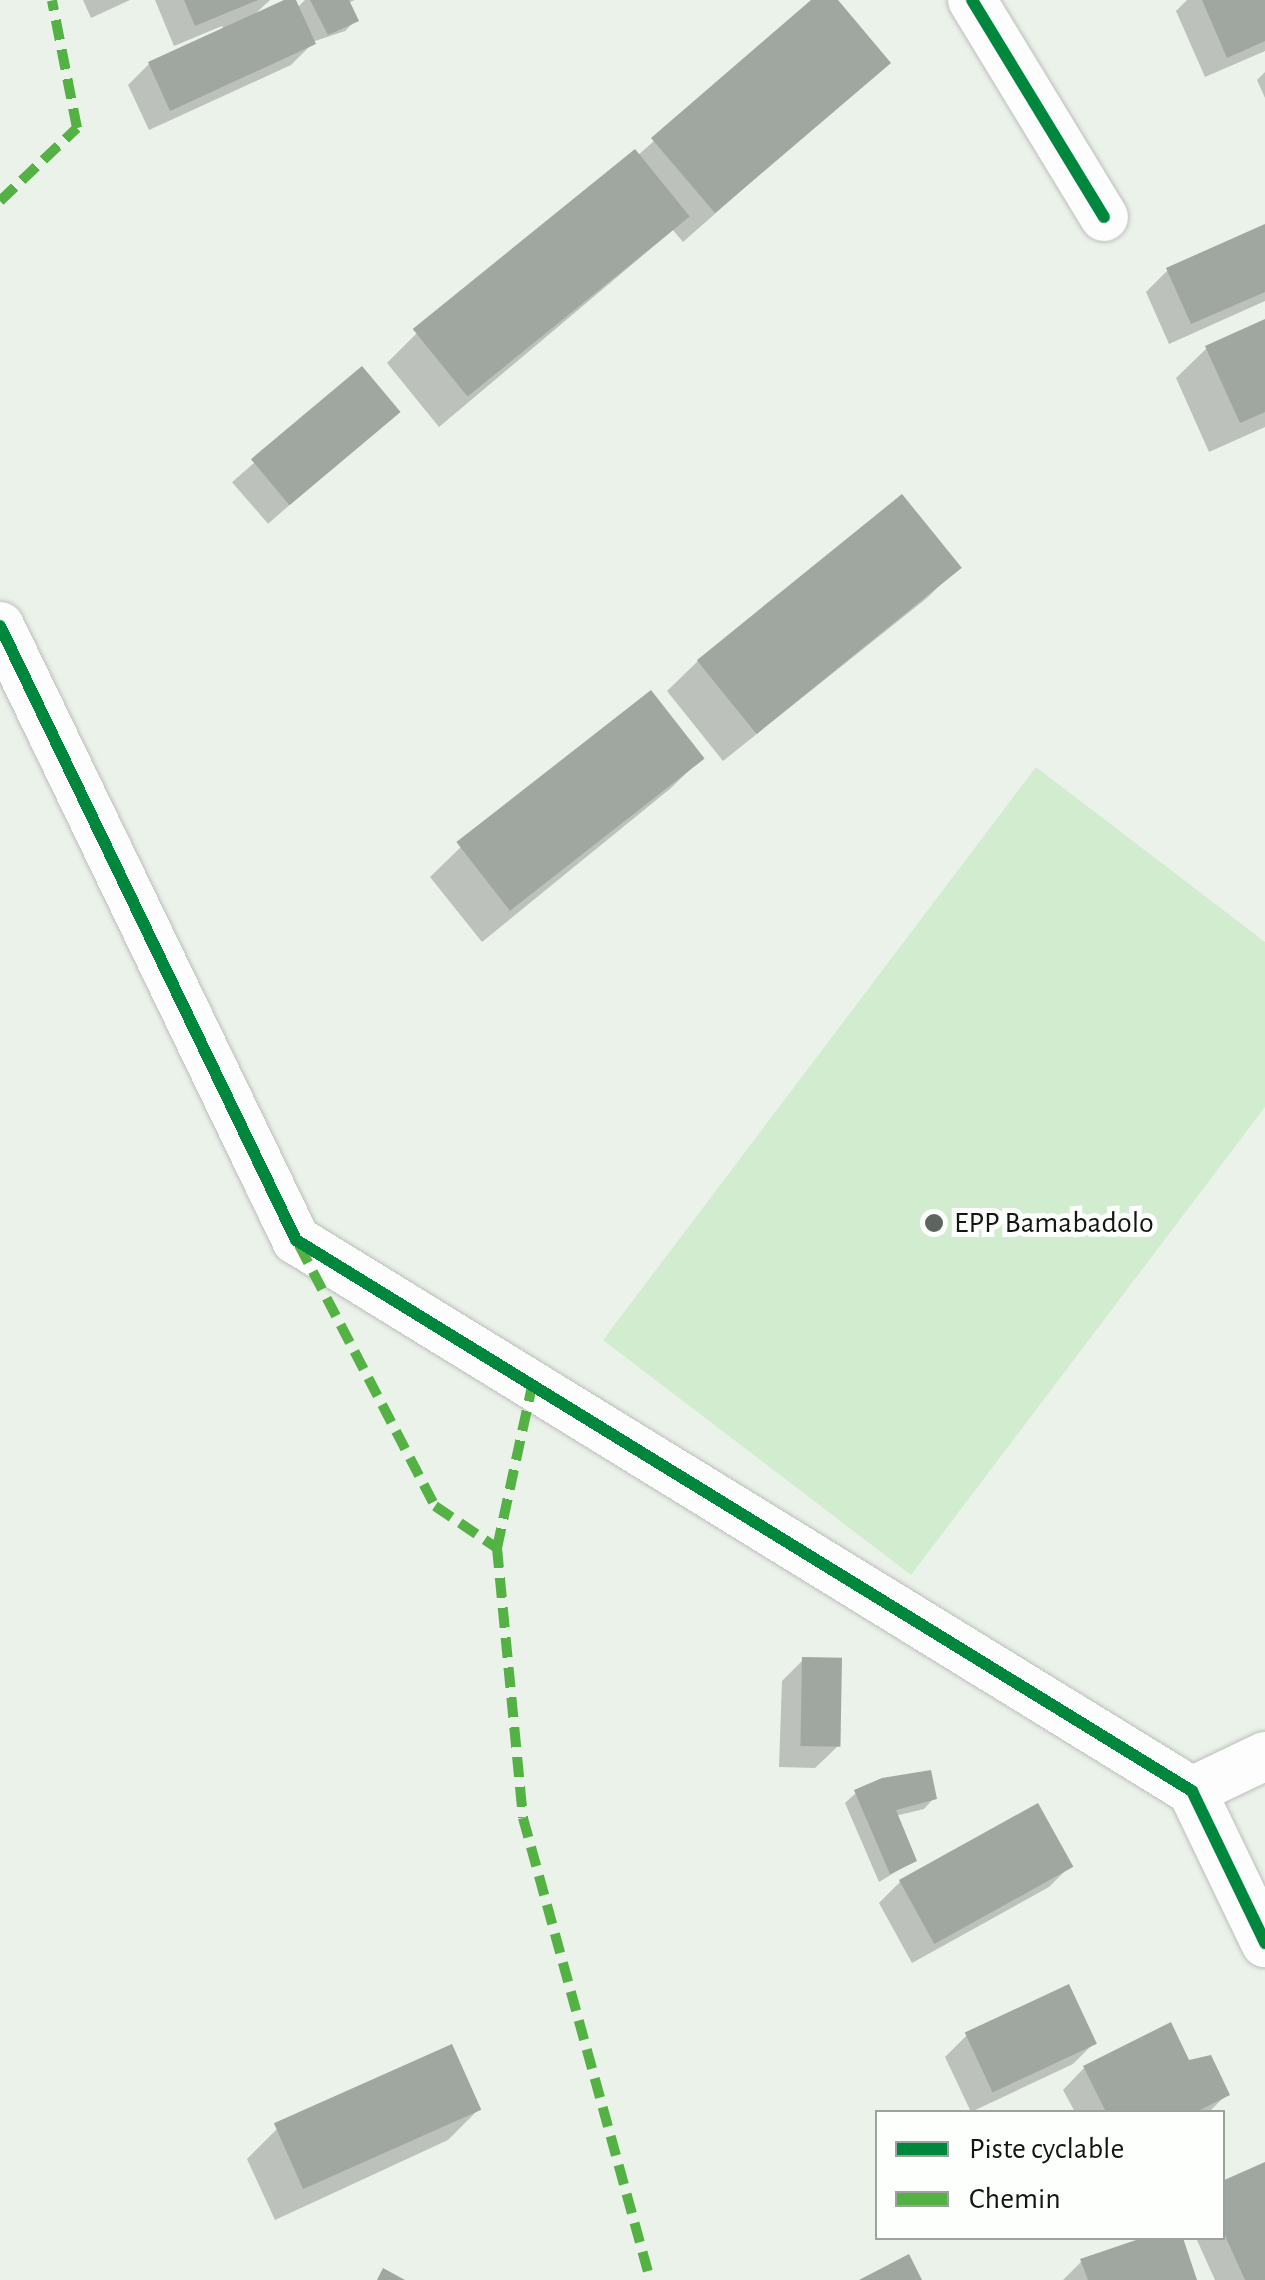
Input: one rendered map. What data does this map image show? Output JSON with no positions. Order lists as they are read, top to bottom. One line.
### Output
{"places":["EPP Bamabadolo"],"legend":["Piste cyclable","Chemin"]}
